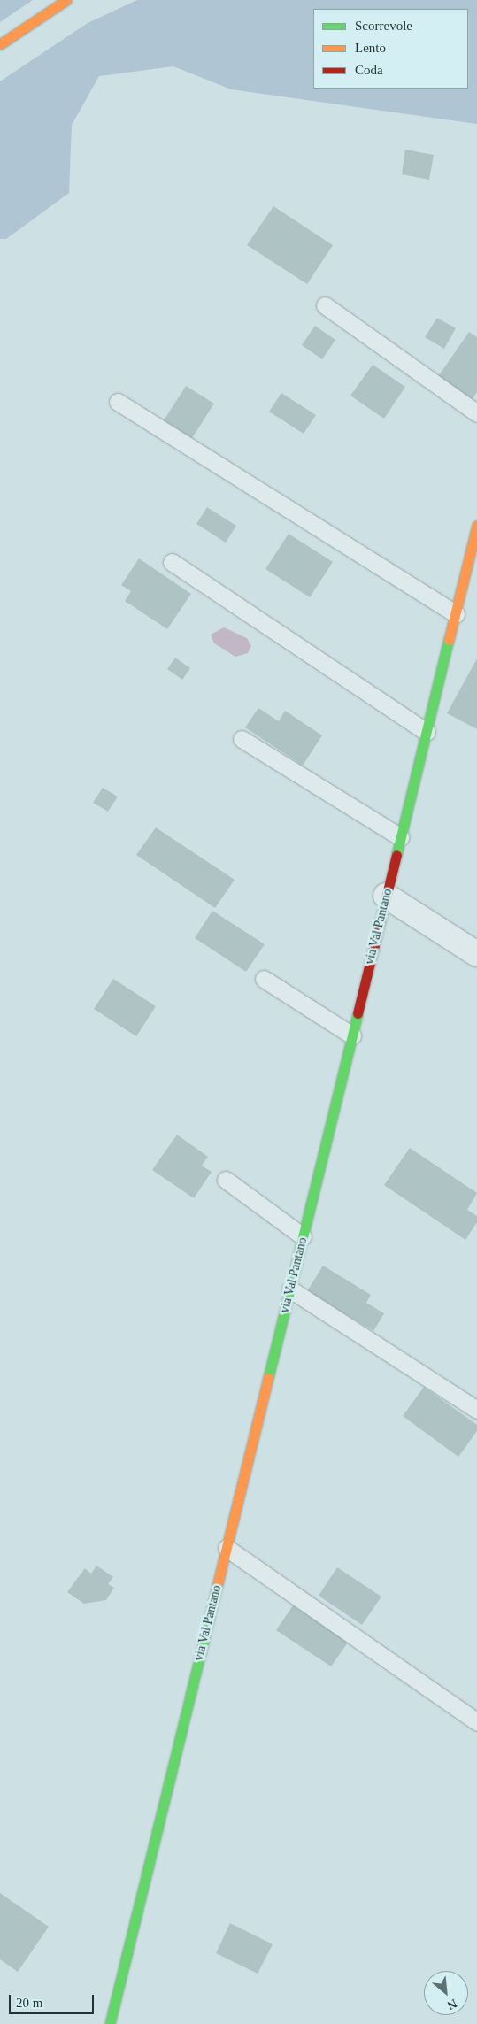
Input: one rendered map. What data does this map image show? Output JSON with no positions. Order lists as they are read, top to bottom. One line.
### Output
{"streets":{"street":["via Val Pantano"]},"legend":["Scorrevole","Lento","Coda"],"scale_bar":"20 m","north":"bottom right"}
